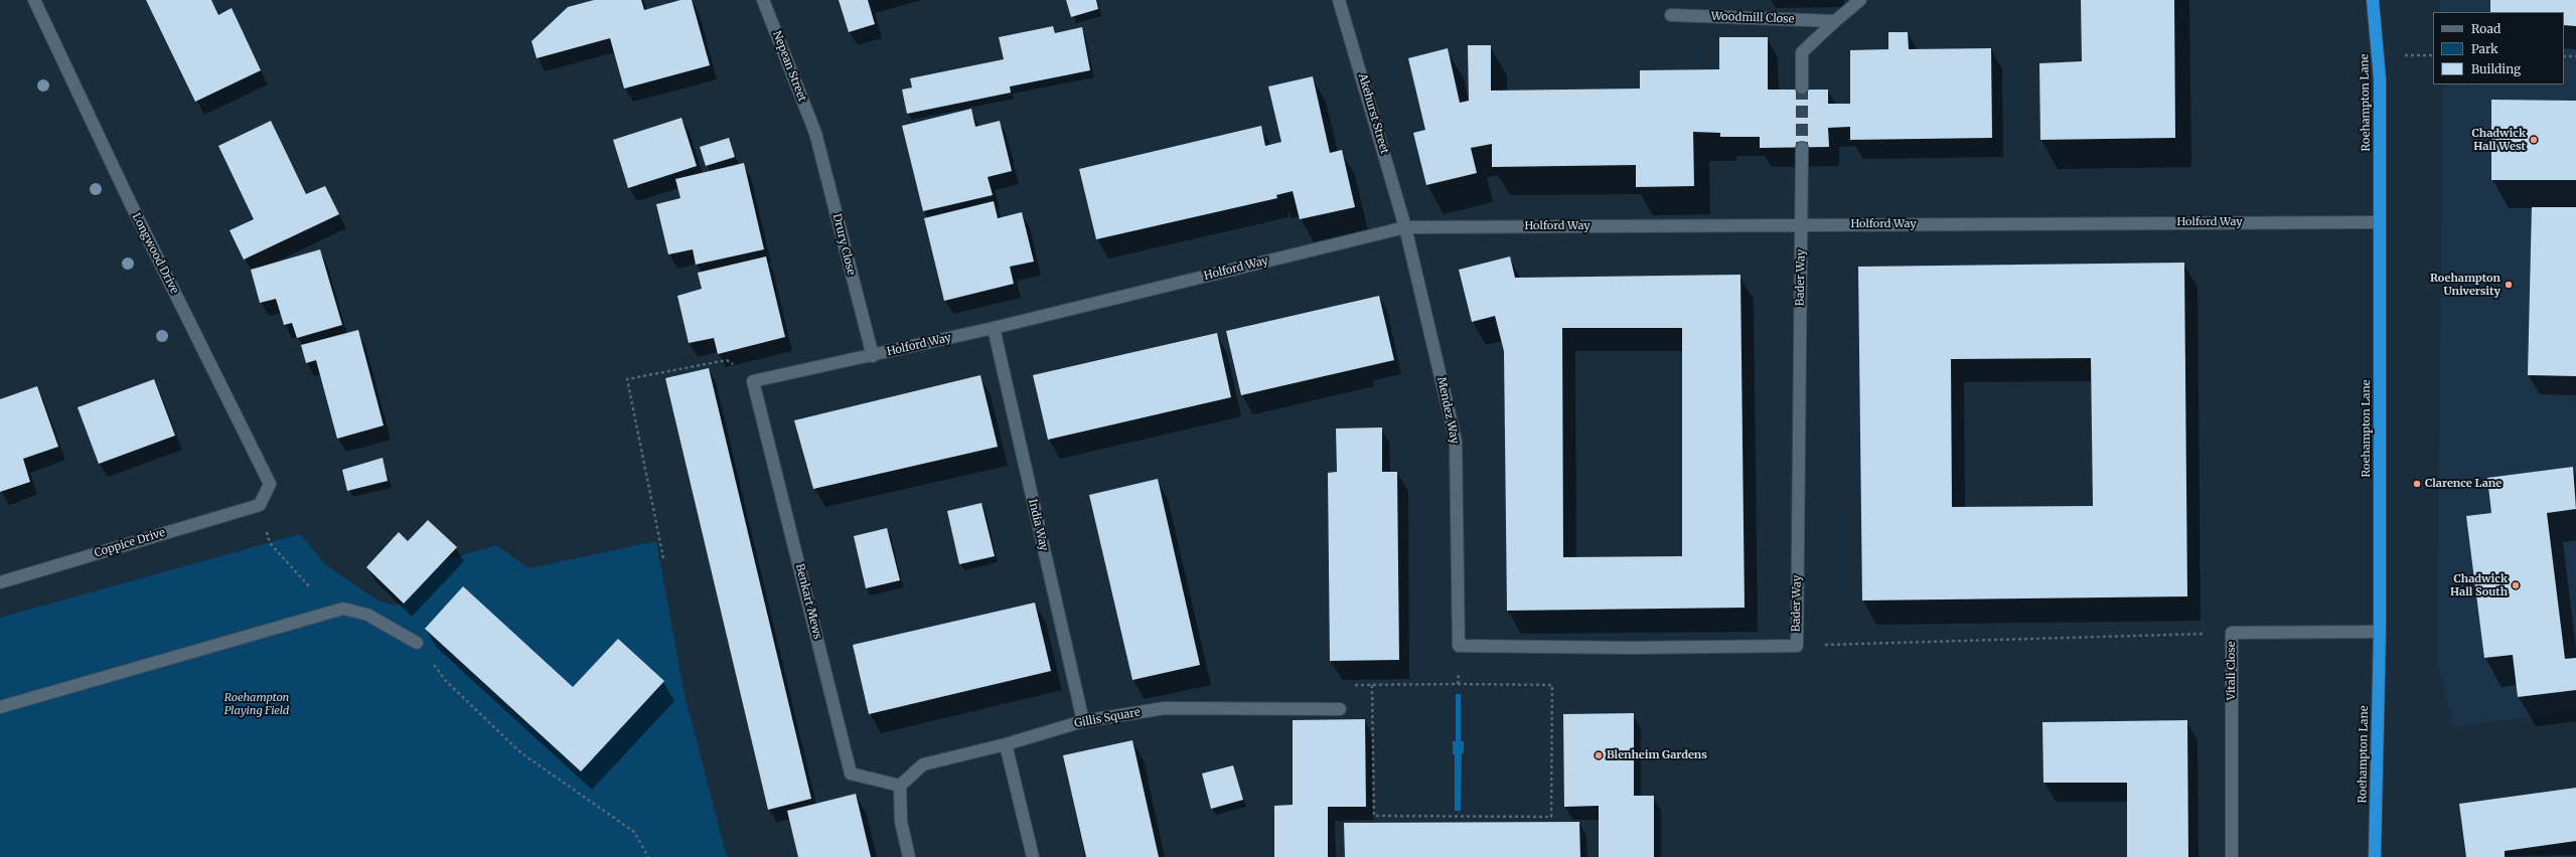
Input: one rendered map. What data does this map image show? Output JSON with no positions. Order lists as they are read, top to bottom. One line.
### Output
{"streets":{"highway":["Roehampton Lane"],"street":["Woodmill Close","Nepean Street","Akehurst Street","Holford Way","Drury Close","Longwood Drive","Bader Way","Mendez Way","India Way","Coppice Drive","Benkart Mews","Vitali Close","Gillis Square"]},"crossings":[["Nepean Street","Drury Close"],["Roehampton Lane","Holford Way"],["Roehampton Lane","Vitali Close"],["Akehurst Street","Holford Way"],["Akehurst Street","Mendez Way"],["Holford Way","Drury Close"],["Holford Way","Bader Way"],["Holford Way","Mendez Way"],["Holford Way","India Way"],["Holford Way","Benkart Mews"],["Longwood Drive","Coppice Drive"],["Bader Way","Mendez Way"],["India Way","Gillis Square"],["Benkart Mews","Gillis Square"]],"parks":["Roehampton Playing Field"],"places":["Chadwick Hall West","Roehampton University","Clarence Lane","Chadwick Hall South","Blenheim Gardens"],"legend":["Road","Park","Building"]}
